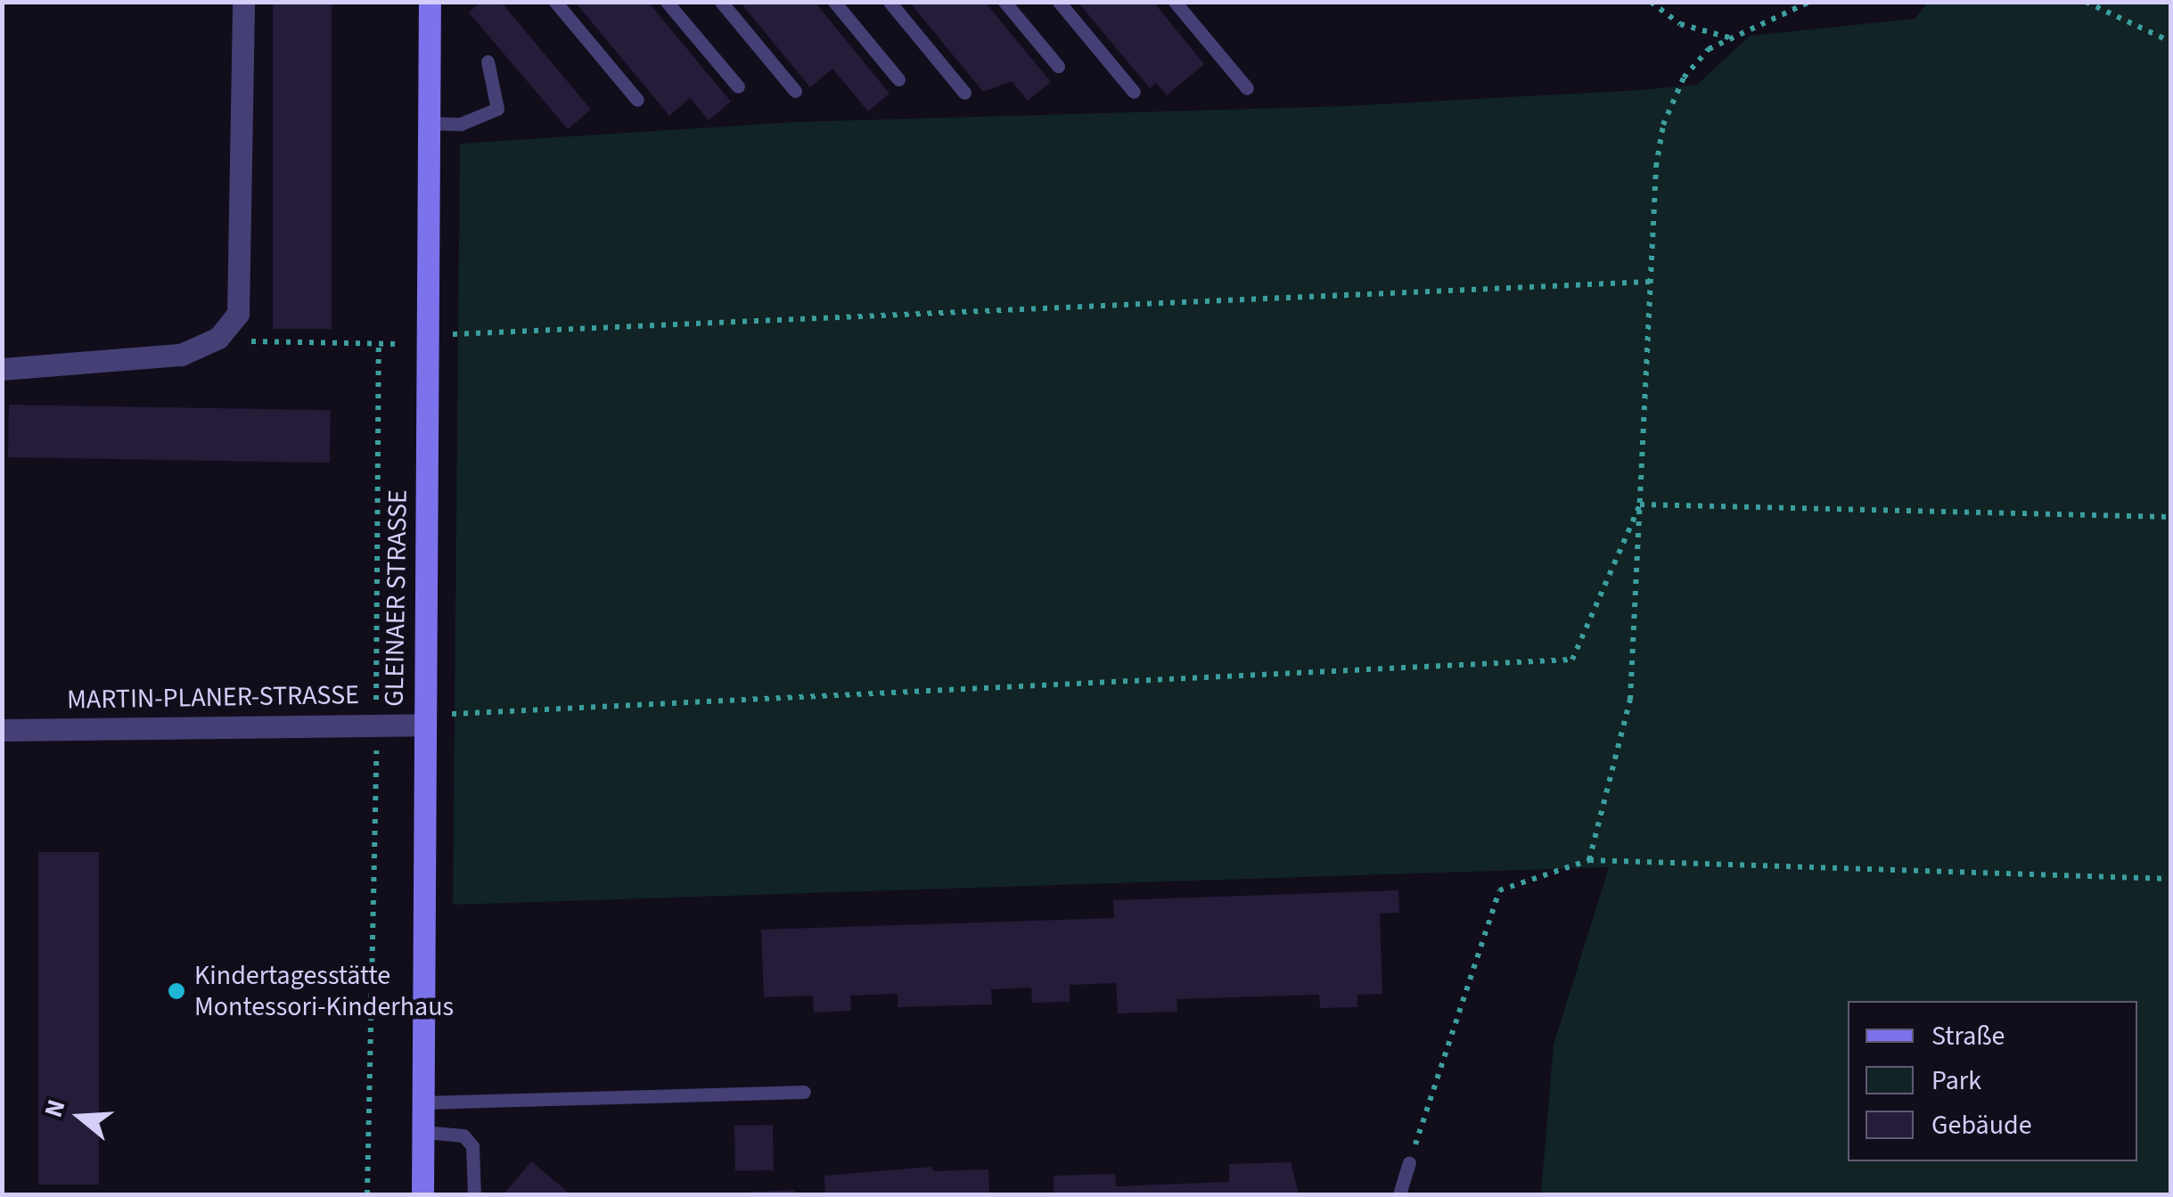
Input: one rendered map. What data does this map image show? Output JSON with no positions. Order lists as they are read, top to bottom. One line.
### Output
{"streets":{"street":["GLEINAER STRASSE","MARTIN-PLANER-STRASSE"]},"crossings":[["GLEINAER STRASSE","MARTIN-PLANER-STRASSE"]],"places":["Kindertagesstätte Montessori-Kinderhaus"],"legend":["Straße","Park","Gebäude"],"north":"left"}
